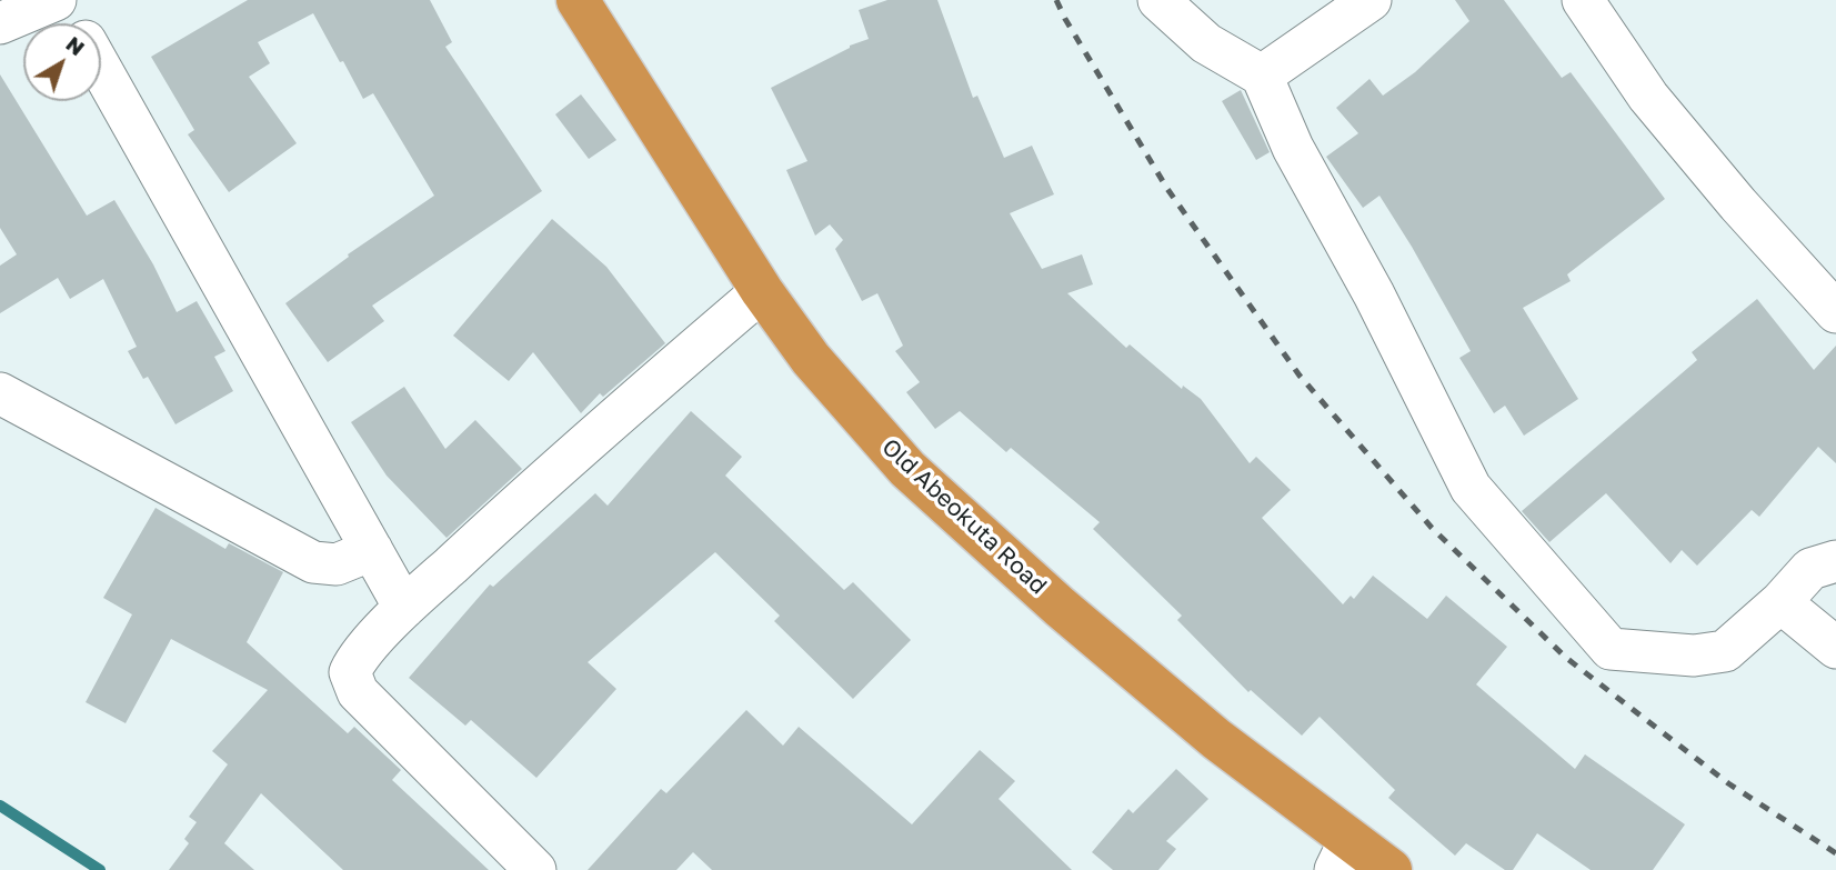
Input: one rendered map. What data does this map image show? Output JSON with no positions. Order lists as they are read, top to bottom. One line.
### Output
{"streets":{"highway":["Old Abeokuta Road"]},"north":"top right"}
